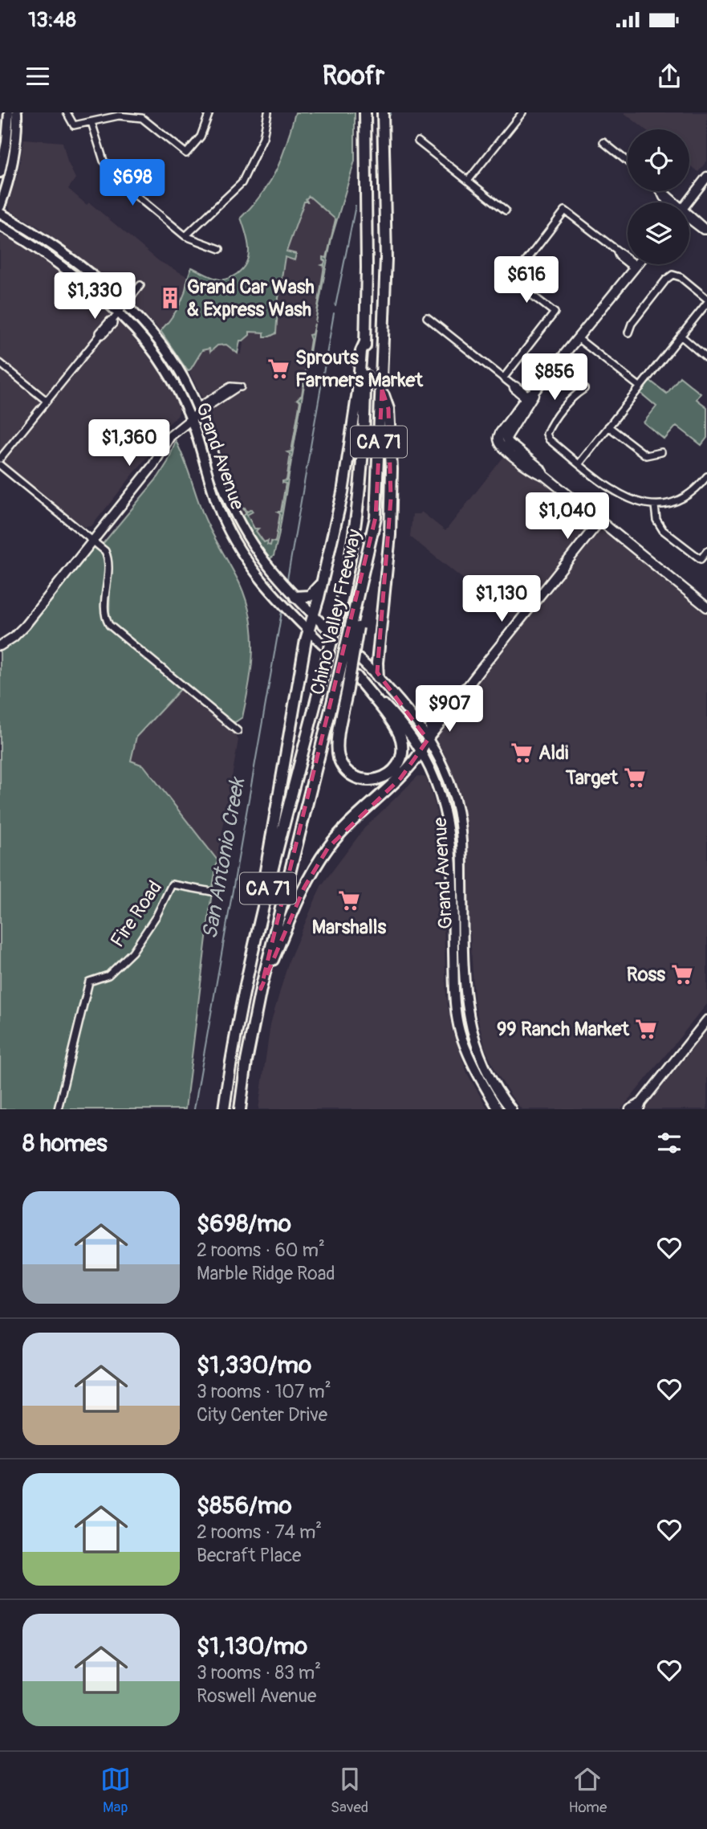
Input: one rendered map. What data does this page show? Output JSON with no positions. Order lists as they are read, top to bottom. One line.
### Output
{"streets":{"highway":["CA 71","Chino Valley Freeway"],"main road":["Grand Avenue"],"street":["Fire Road"]},"water":["San Antonio Creek"],"places":{"building":["Grand Car Wash & Express Wash"],"supermarket":["Sprouts Farmers Market","Aldi","Target","Marshalls","Ross","99 Ranch Market"]},"page":{"status":"13:48","header":"Roofr","price":["$698","$616","$1,330","$856","$1,360","$1,040","$1,130","$907"],"heading":"8 homes","list":[{"name":"$698/mo","note":"2 rooms · 60 m² · Marble Ridge Road"},{"name":"$1,330/mo","note":"3 rooms · 107 m² · City Center Drive"},{"name":"$856/mo","note":"2 rooms · 74 m² · Becraft Place"},{"name":"$1,130/mo","note":"3 rooms · 83 m² · Roswell Avenue"}],"tabs":["Map","Saved","Home"]}}
